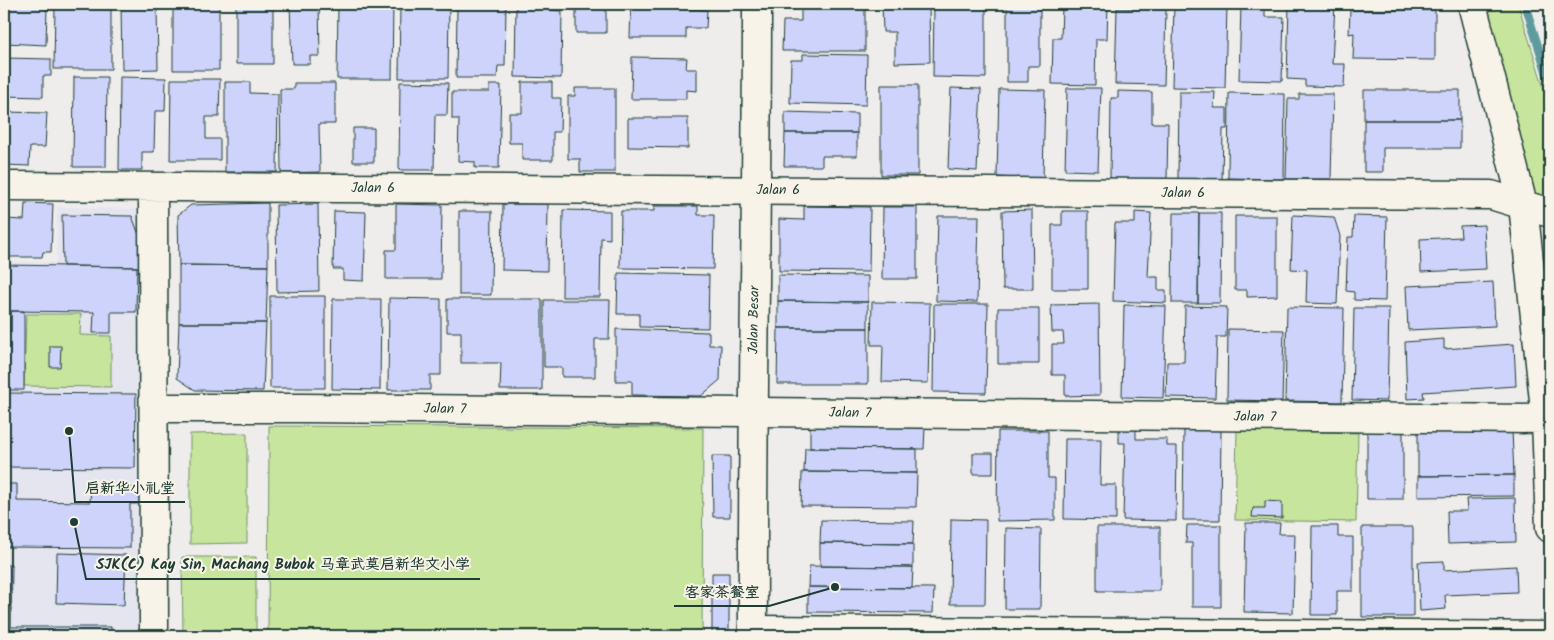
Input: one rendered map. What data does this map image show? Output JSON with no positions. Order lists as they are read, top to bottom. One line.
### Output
{"streets":{"street":["Jalan 6","Jalan Besar","Jalan 7"]},"crossings":[["Jalan 6","Jalan Besar"],["Jalan Besar","Jalan 7"]],"places":["启新华小礼堂","SJK(C) Kay Sin, Machang Bubok 马章武莫启新华文小学","客家茶餐室"]}
